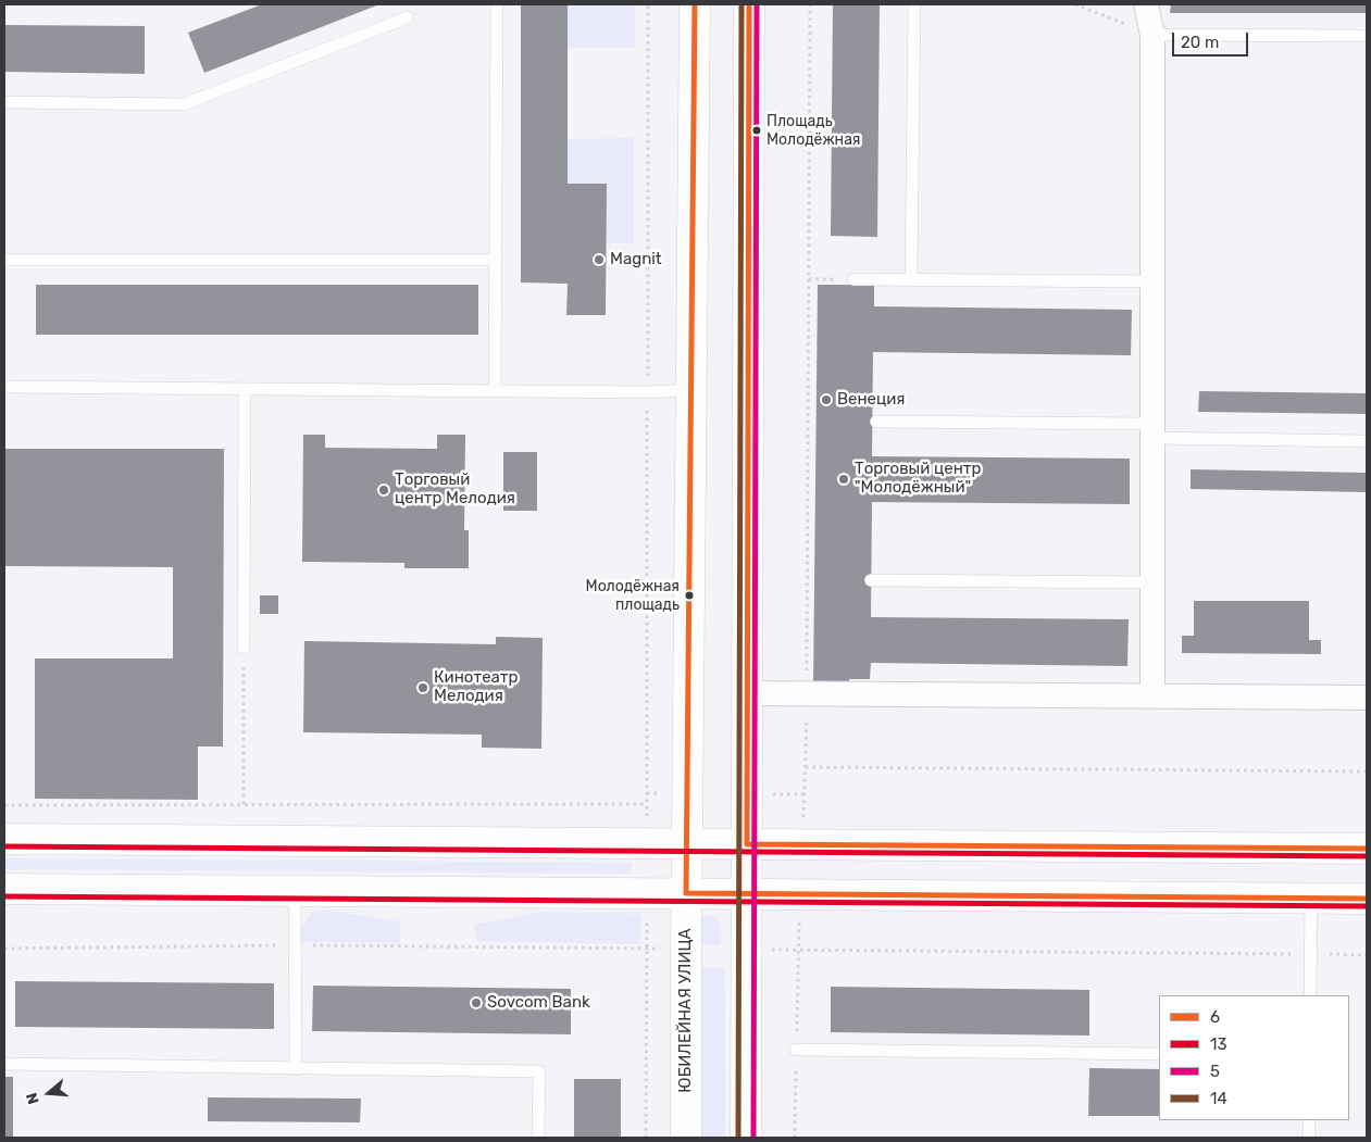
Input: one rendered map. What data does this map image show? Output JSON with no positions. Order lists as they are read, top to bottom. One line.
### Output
{"streets":{"main road":["ЮБИЛЕЙНАЯ УЛИЦА"]},"places":["Площадь Молодёжная","Magnit","Венеция","Торговый центр \"Молодёжный\"","Торговый центр Мелодия","Молодёжная площадь","Кинотеатр Мелодия","Sovcom Bank"],"lines":["transit line 6","transit line 5","transit line 14","transit line 13"],"legend":["6","13","5","14"],"scale_bar":"20 m","north":"left"}
